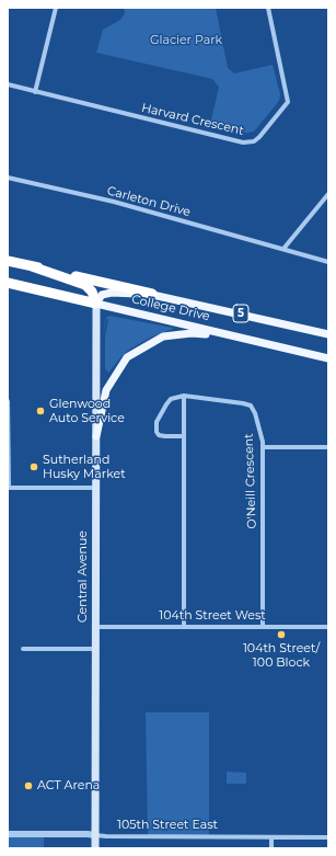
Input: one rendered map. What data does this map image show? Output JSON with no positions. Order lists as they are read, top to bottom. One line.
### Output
{"streets":{"highway":["College Drive","5"],"main road":["Central Avenue"],"street":["Harvard Crescent","Carleton Drive","O'Neill Crescent","104th Street West","105th Street East"]},"crossings":[["College Drive","Central Avenue"],["O'Neill Crescent","104th Street West"],["Central Avenue","104th Street West"],["Central Avenue","105th Street East"]],"parks":["Glacier Park"],"places":["Glenwood Auto Service","Sutherland Husky Market","104th Street/ 100 Block","ACT Arena"]}
